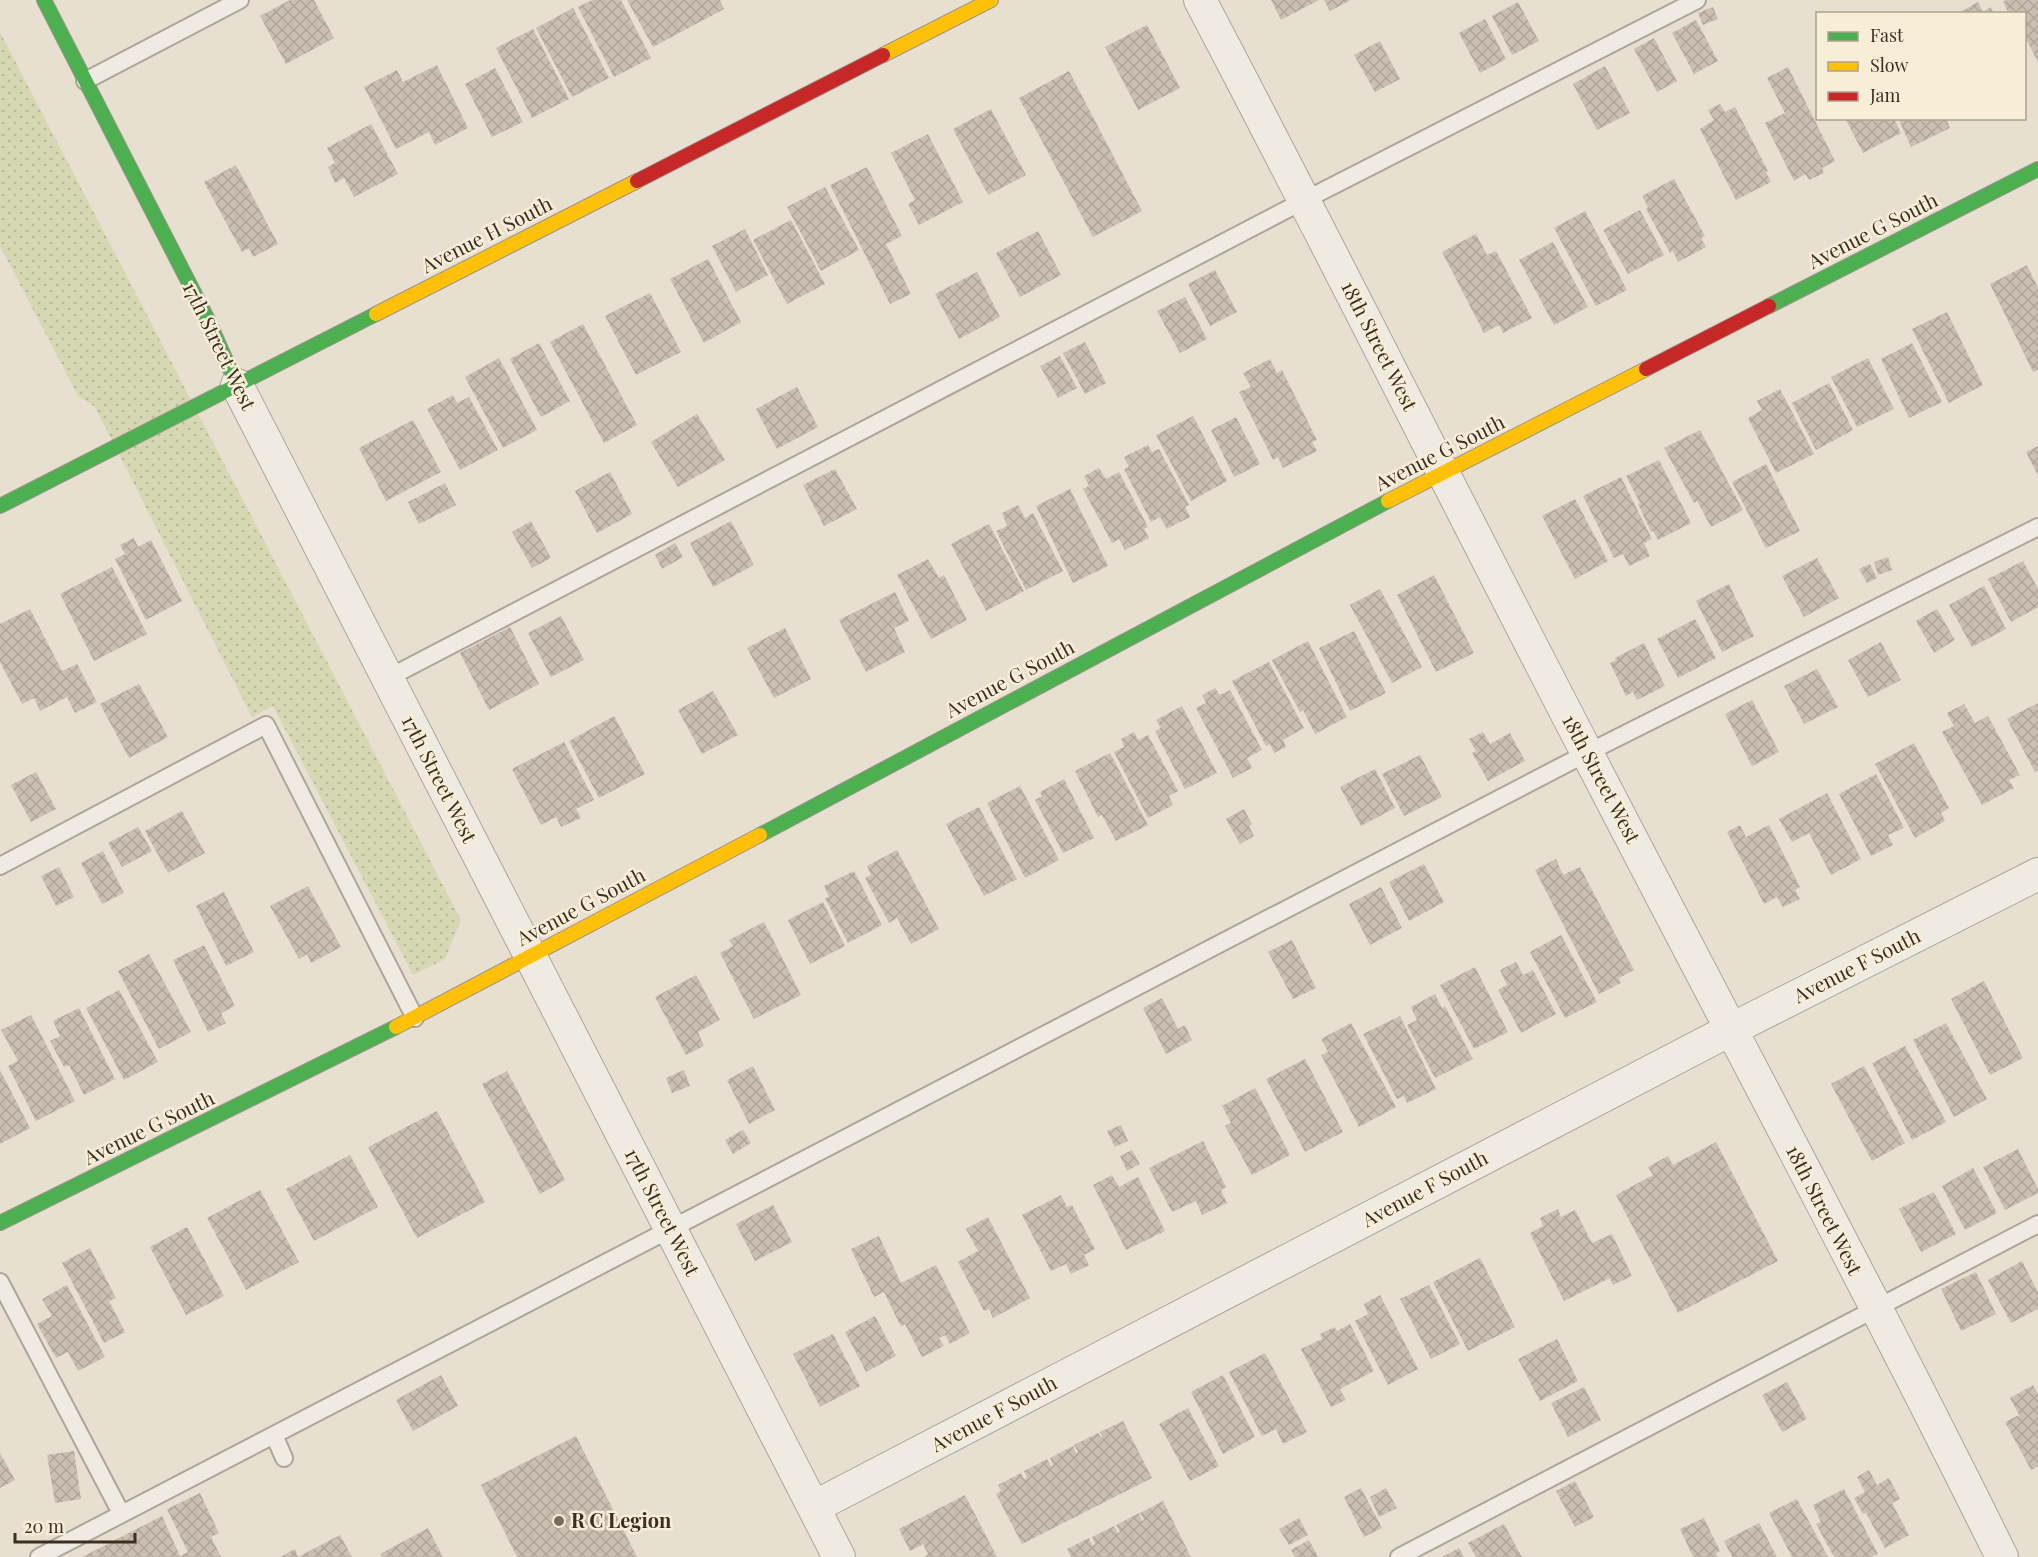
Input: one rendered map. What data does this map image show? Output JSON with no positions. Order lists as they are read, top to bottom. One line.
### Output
{"streets":{"street":["Avenue G South","Avenue H South","17th Street West","18th Street West","Avenue F South"]},"crossings":[["Avenue G South","17th Street West"],["Avenue G South","18th Street West"],["Avenue H South","17th Street West"],["17th Street West","Avenue F South"],["18th Street West","Avenue F South"]],"places":["R C Legion"],"legend":["Fast","Slow","Jam"],"scale_bar":"20 m"}
